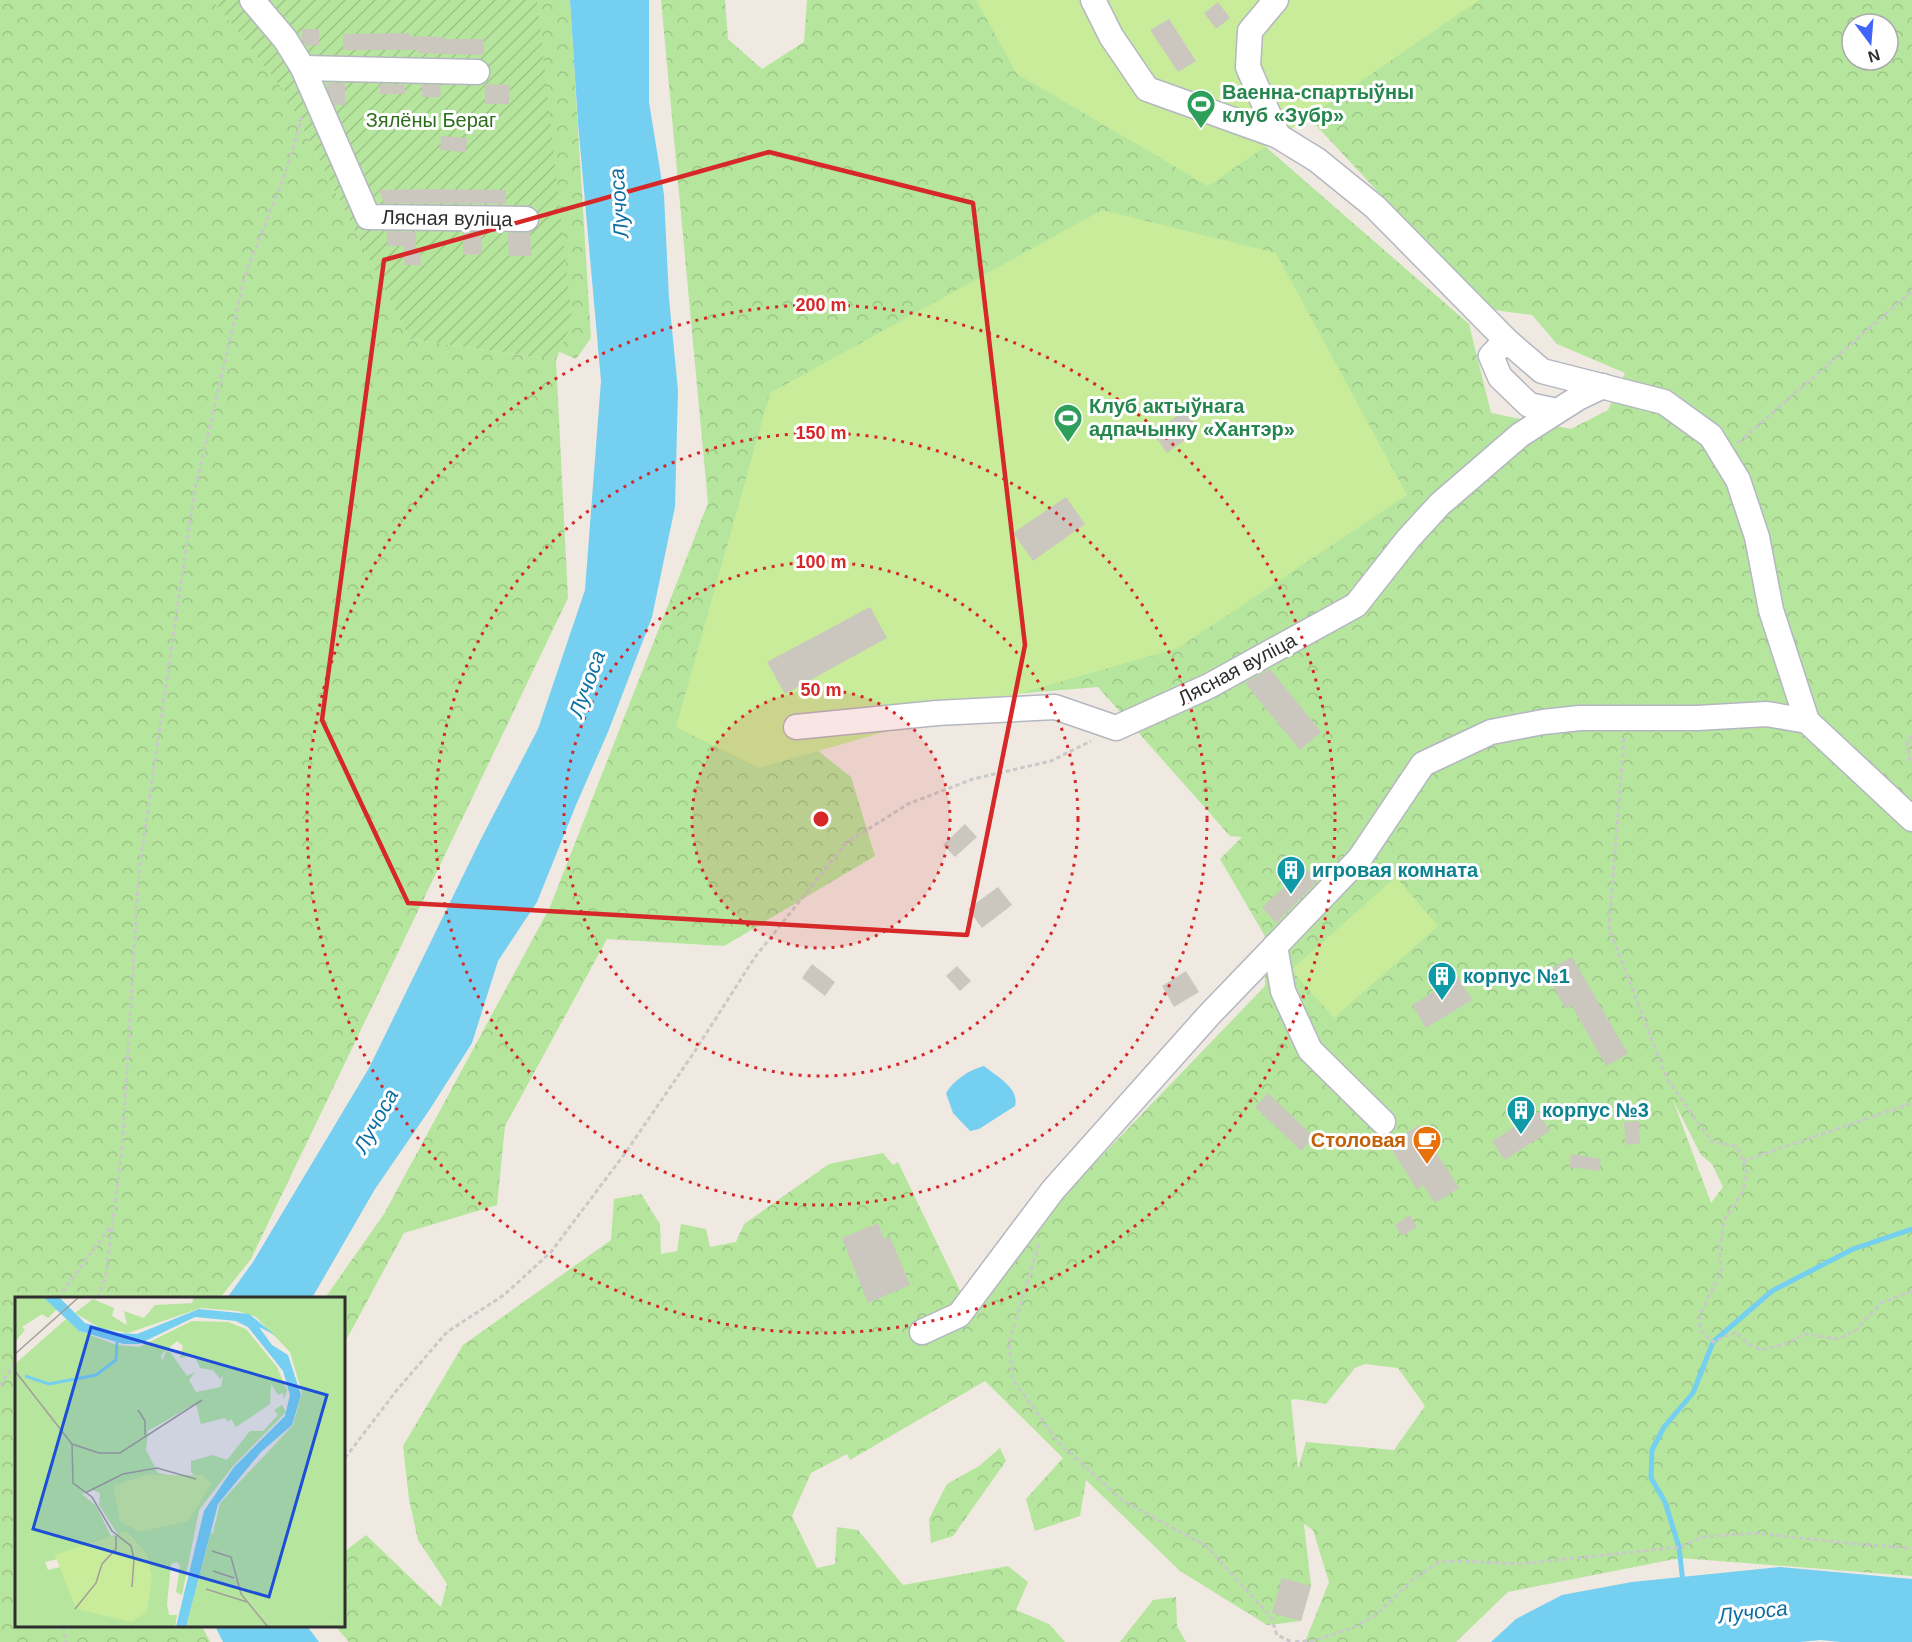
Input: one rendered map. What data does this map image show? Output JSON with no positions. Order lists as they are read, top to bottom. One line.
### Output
{"streets":{"street":["Лясная вуліца"]},"water":["Лучоса"],"parks":["Зялёны Бераг"],"places":{"sports":["Ваенна-спартыўны клуб «Зубр»","Клуб актыўнага адпачынку «Хантэр»"],"building":["игровая комната","корпус №1","корпус №3"],"cafe":["Столовая"]},"north":"bottom","rings":["200 m","150 m","100 m","50 m"]}
